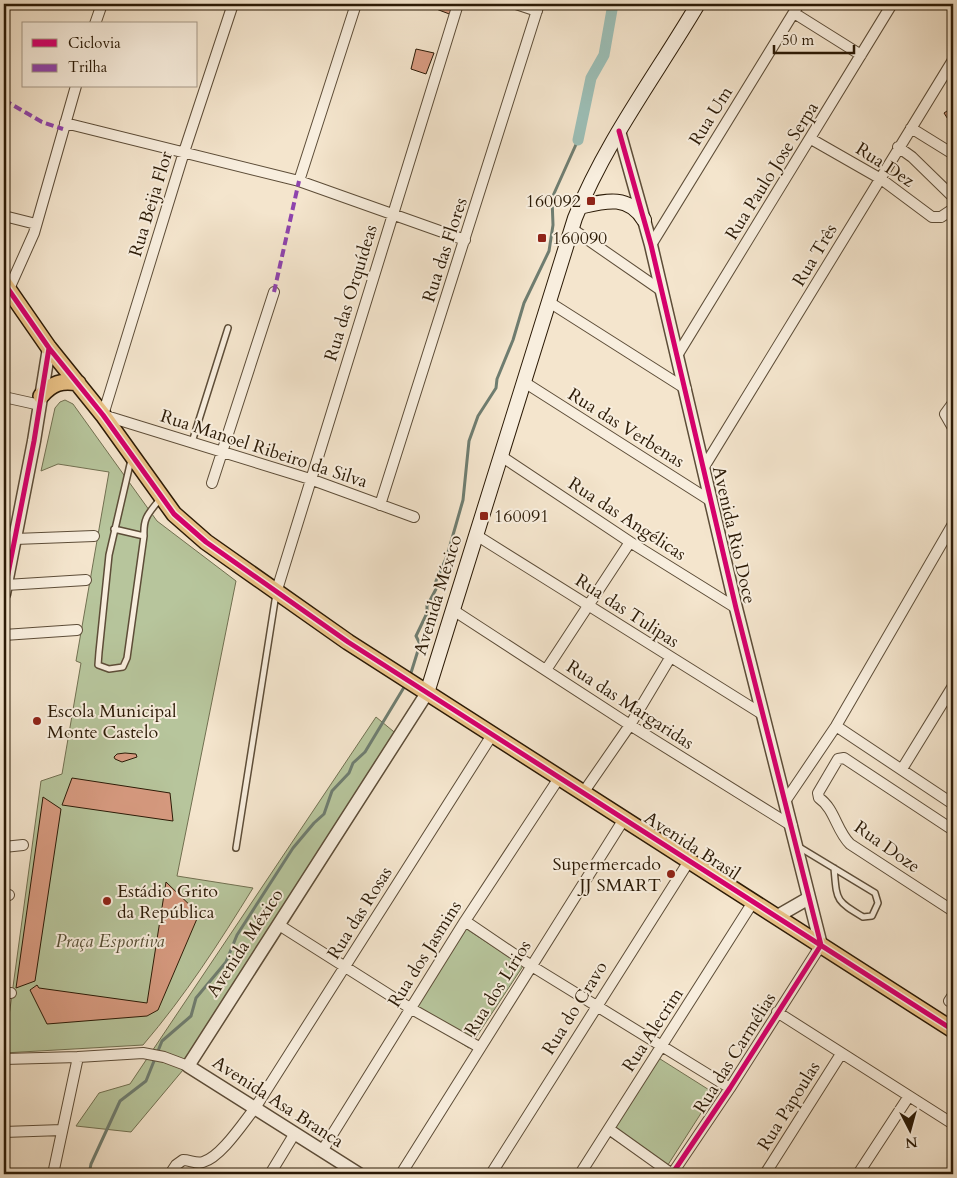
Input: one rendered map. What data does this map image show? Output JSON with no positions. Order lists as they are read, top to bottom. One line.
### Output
{"streets":{"main road":["Avenida México","Avenida Brasil"],"street":["Rua Um","Rua Dez","Rua Paulo Jose Serpa","Rua Beija Flor","Rua das Flores","Rua Três","Rua das Orquídeas","Rua das Verbenas","Rua Manoel Ribeiro da Silva","Rua das Angélicas","Avenida Rio Doce","Rua das Tulipas","Rua das Margaridas","Rua Doze","Rua das Rosas","Rua dos Jasmins","Rua dos Lírios","Rua do Cravo","Rua Alecrim","Rua das Carmélias","Avenida Asa Branca","Rua Papoulas"]},"crossings":[["Rua Um","Avenida Rio Doce"],["Rua Dez","Rua Paulo Jose Serpa"],["Rua Dez","Rua Três"],["Rua Paulo Jose Serpa","Avenida Rio Doce"],["Rua Beija Flor","Rua Manoel Ribeiro da Silva"],["Rua Beija Flor","Avenida Brasil"],["Rua das Flores","Rua Manoel Ribeiro da Silva"],["Rua Três","Avenida Rio Doce"],["Rua das Orquídeas","Rua Manoel Ribeiro da Silva"],["Rua das Orquídeas","Avenida Brasil"],["Rua das Verbenas","Avenida Rio Doce"],["Rua das Verbenas","Avenida México"],["Rua Manoel Ribeiro da Silva","Avenida Brasil"],["Rua das Angélicas","Avenida Rio Doce"],["Rua das Angélicas","Avenida México"],["Avenida Rio Doce","Avenida México"],["Avenida Rio Doce","Rua das Tulipas"],["Avenida Rio Doce","Rua das Margaridas"],["Avenida Rio Doce","Avenida Brasil"],["Avenida Rio Doce","Rua das Carmélias"],["Avenida México","Rua das Tulipas"],["Avenida México","Rua das Margaridas"],["Avenida México","Avenida Brasil"],["Avenida México","Avenida Asa Branca"],["Avenida Brasil","Rua das Rosas"],["Avenida Brasil","Rua dos Jasmins"],["Avenida Brasil","Rua dos Lírios"],["Avenida Brasil","Rua do Cravo"],["Avenida Brasil","Rua Alecrim"],["Avenida Brasil","Rua das Carmélias"],["Rua das Rosas","Avenida Asa Branca"],["Rua dos Jasmins","Avenida Asa Branca"]],"parks":["Praça Esportiva"],"places":{"transit":["160092","160090","160091"],"other":["Escola Municipal Monte Castelo","Supermercado JJ SMART","Estádio Grito da República"]},"legend":["Ciclovia","Trilha"],"scale_bar":"50 m","north":"bottom"}
